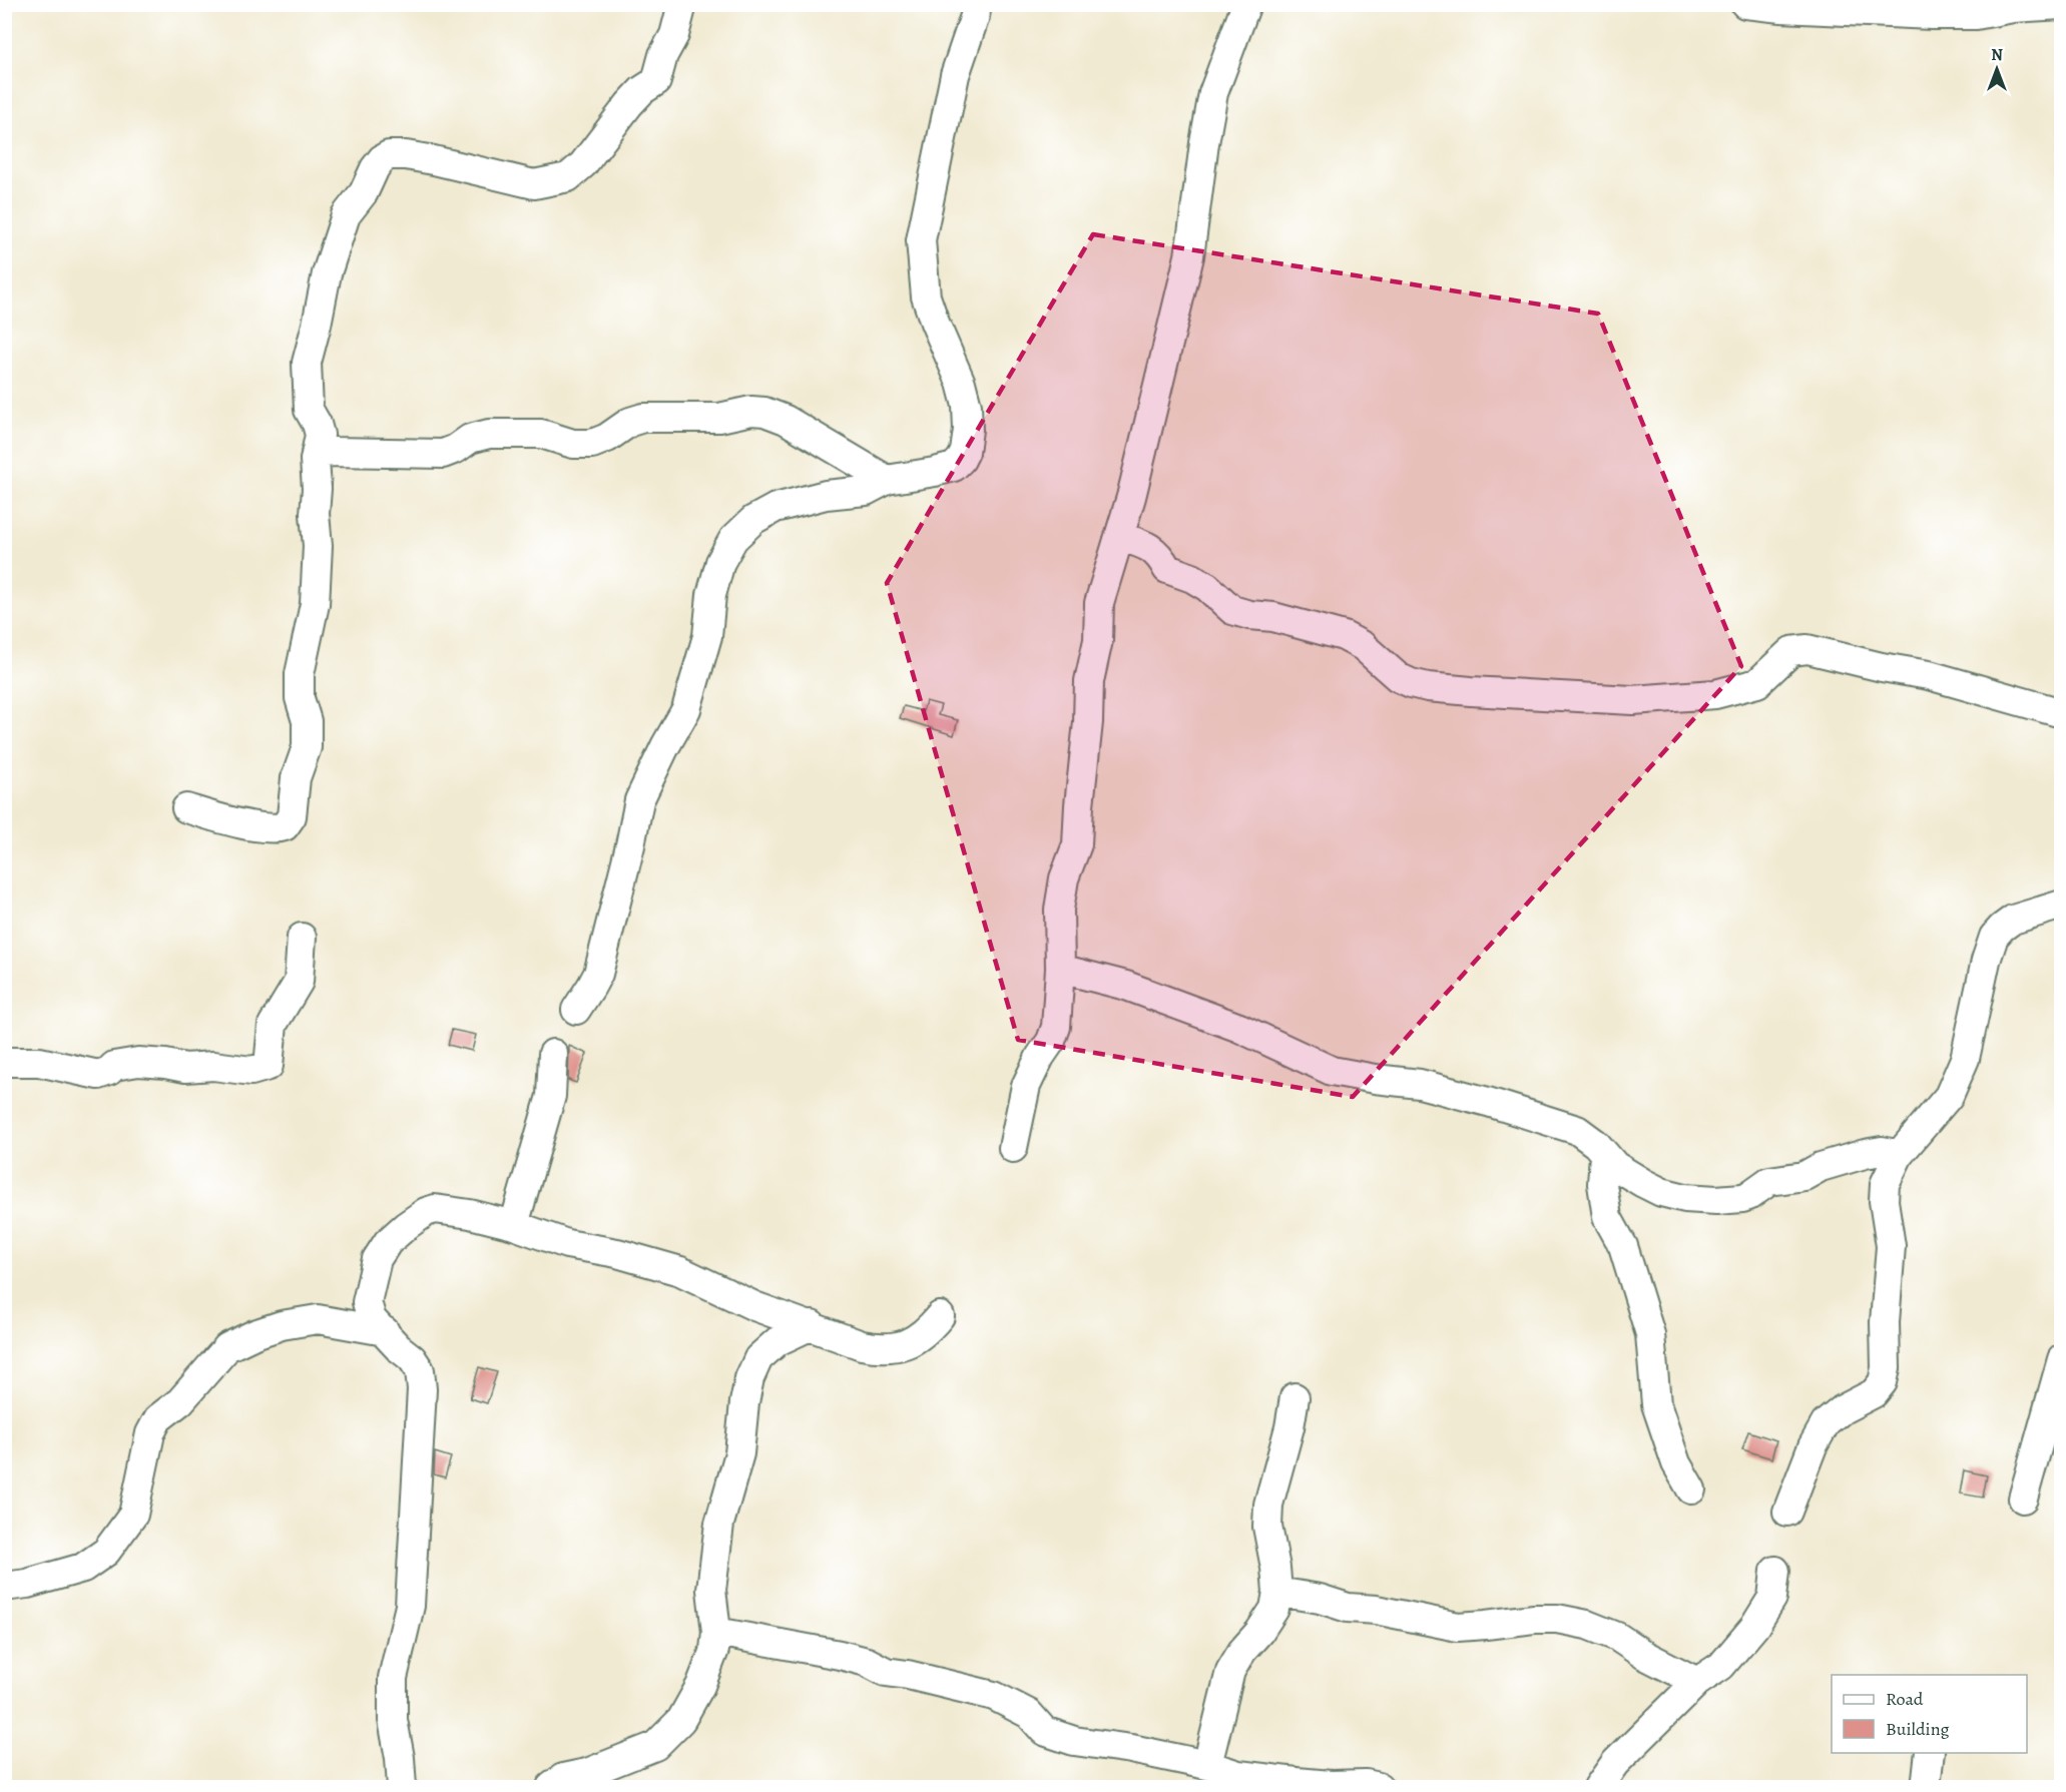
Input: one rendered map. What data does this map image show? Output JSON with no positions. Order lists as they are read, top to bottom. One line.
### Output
{"legend":["Road","Building"],"north":"top"}
